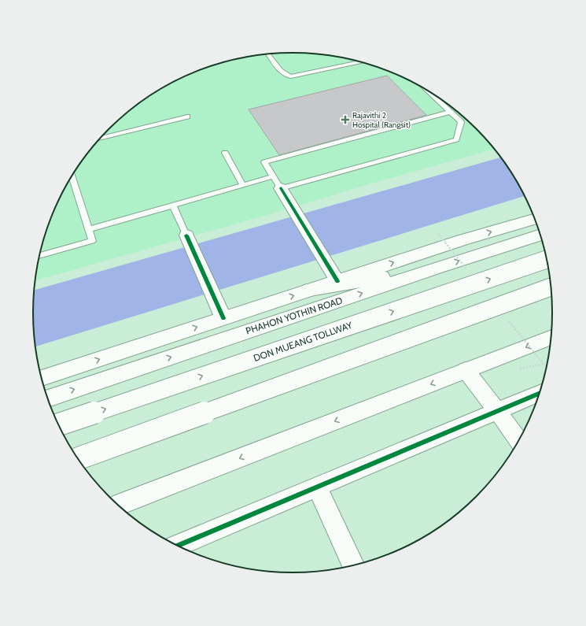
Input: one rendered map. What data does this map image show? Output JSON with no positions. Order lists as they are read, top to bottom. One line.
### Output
{"streets":{"main road":["PHAHON YOTHIN ROAD","DON MUEANG TOLLWAY"]},"places":{"health":["Rajavithi 2 Hospital (Rangsit)"]}}
